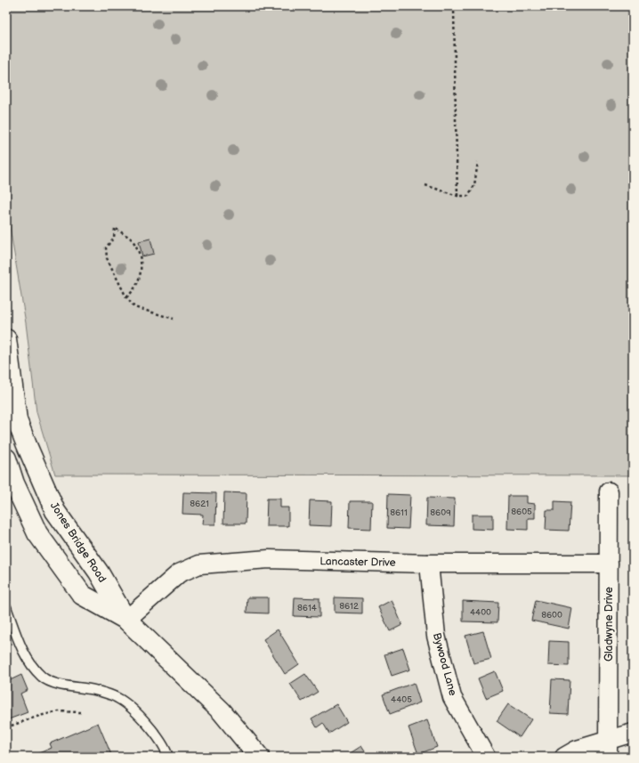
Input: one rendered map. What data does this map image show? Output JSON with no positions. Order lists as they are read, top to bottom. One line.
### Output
{"streets":{"main road":["Jones Bridge Road"],"street":["Lancaster Drive","Gladwyne Drive","Bywood Lane"]},"crossings":[["Jones Bridge Road","Lancaster Drive"],["Lancaster Drive","Gladwyne Drive"],["Lancaster Drive","Bywood Lane"]],"house_numbers":["8621","8605","8611","8609","8612","8614","4400","8600","4405"]}
